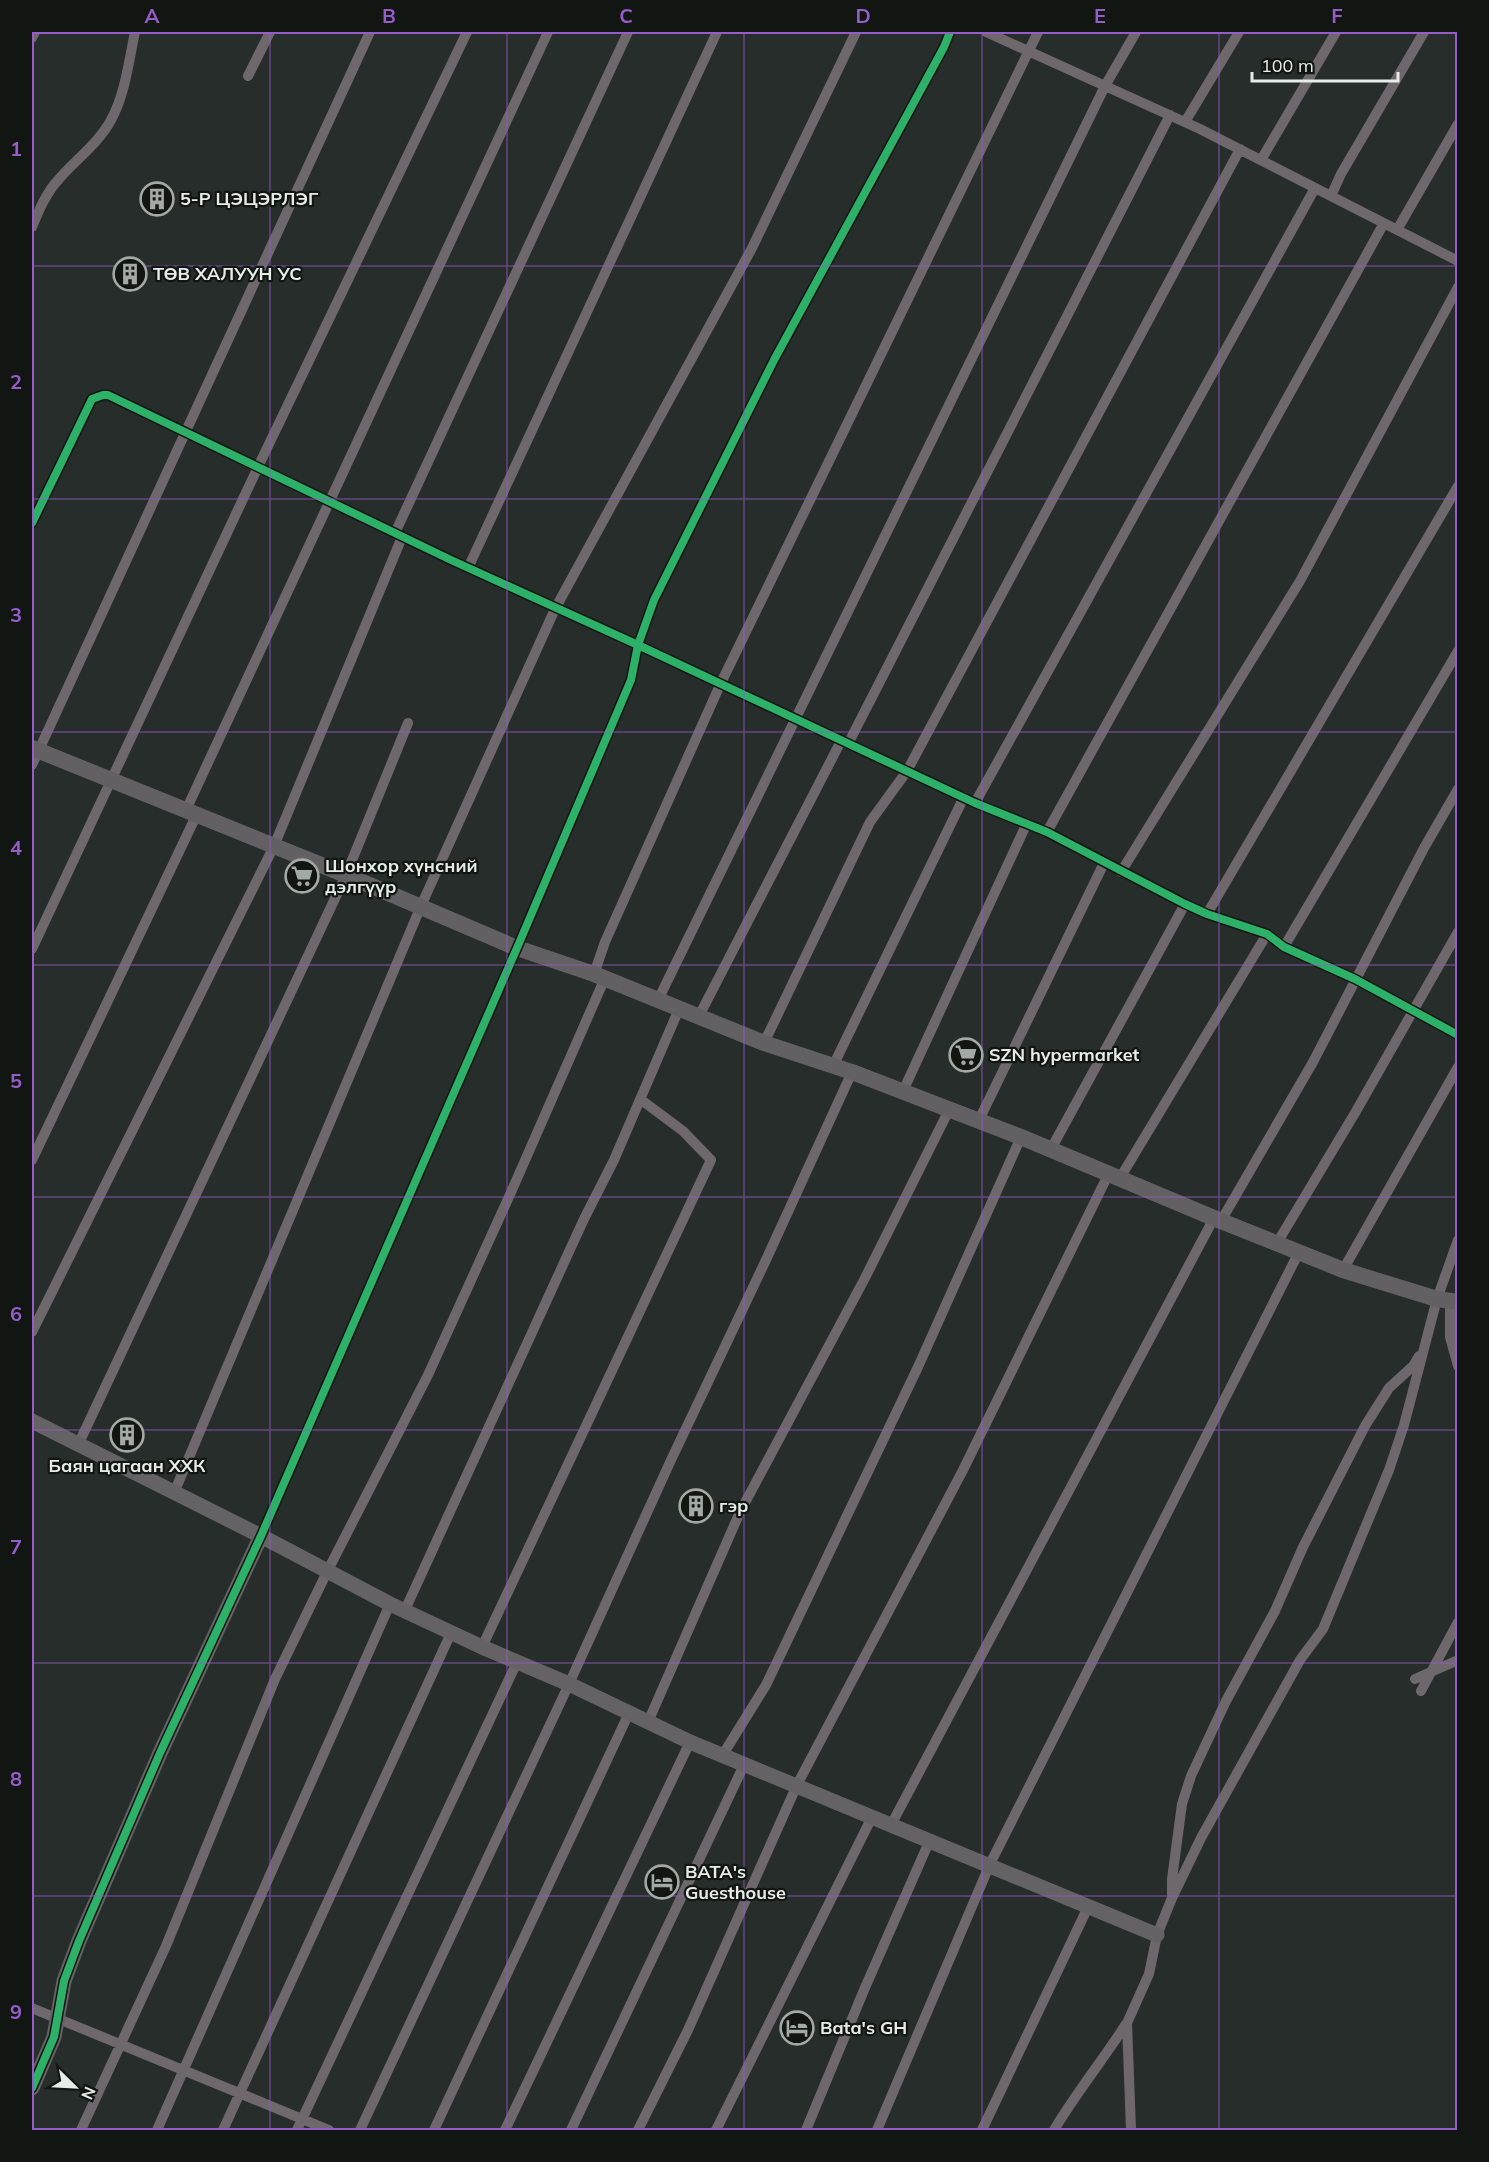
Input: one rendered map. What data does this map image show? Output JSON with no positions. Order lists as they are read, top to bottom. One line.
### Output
{"places":{"building":["5-Р ЦЭЦЭРЛЭГ","ТӨВ ХАЛУУН УС","Баян цагаан ХХК","гэр"],"supermarket":["Шонхор хүнсний дэлгүүр","SZN hypermarket"],"hotel":["BATA's Guesthouse","Bata's GH"]},"scale_bar":"100 m","north":"bottom right","grid":{"columns":["A","B","C","D","E","F"],"rows":["1","2","3","4","5","6","7","8","9"]}}
